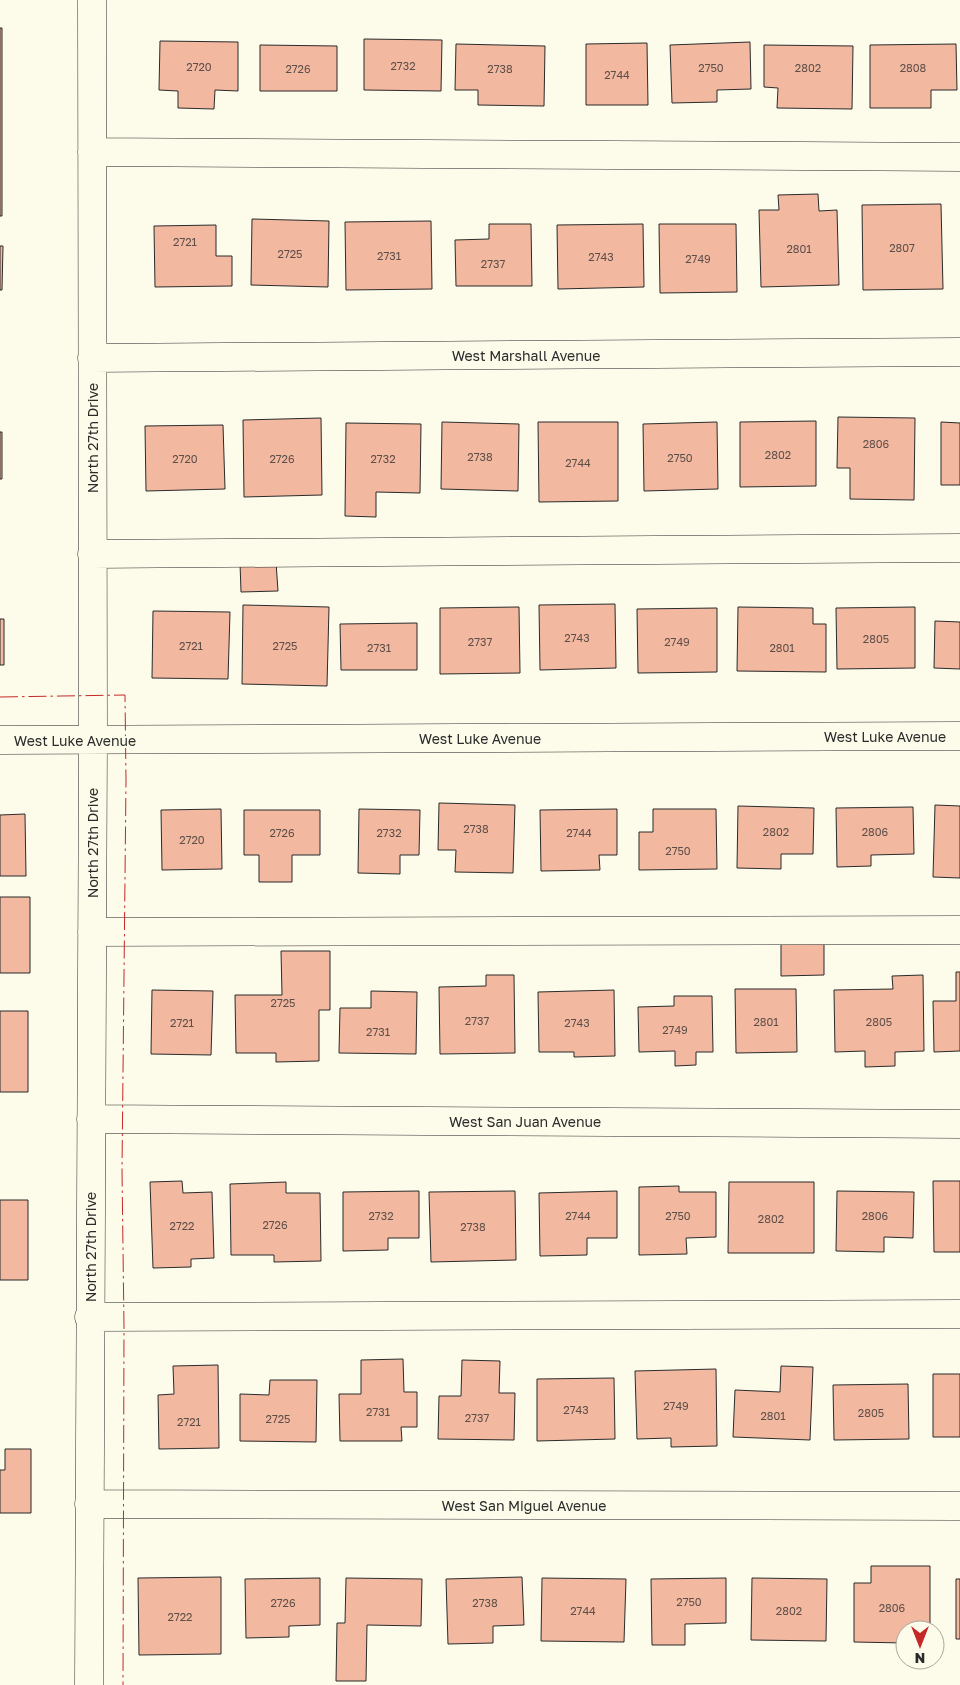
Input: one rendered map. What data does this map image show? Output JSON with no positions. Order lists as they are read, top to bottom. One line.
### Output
{"streets":{"street":["West Marshall Avenue","North 27th Drive","West Luke Avenue","West San Juan Avenue","West San Miguel Avenue"]},"crossings":[["West Marshall Avenue","North 27th Drive"],["North 27th Drive","West Luke Avenue"],["North 27th Drive","West San Juan Avenue"],["North 27th Drive","West San Miguel Avenue"]],"house_numbers":["2732","2720","2750","2802","2808","2726","2738","2744","2721","2807","2801","2725","2731","2743","2749","2737","2806","2802","2738","2750","2720","2726","2732","2744","2743","2805","2737","2749","2721","2725","2731","2801","2738","2802","2806","2726","2732","2744","2720","2750","2725","2737","2801","2805","2721","2743","2749","2731","2732","2744","2750","2806","2802","2726","2722","2738","2749","2743","2731","2805","2801","2737","2725","2721","2750","2726","2738","2806","2744","2802","2722"],"north":"bottom"}
